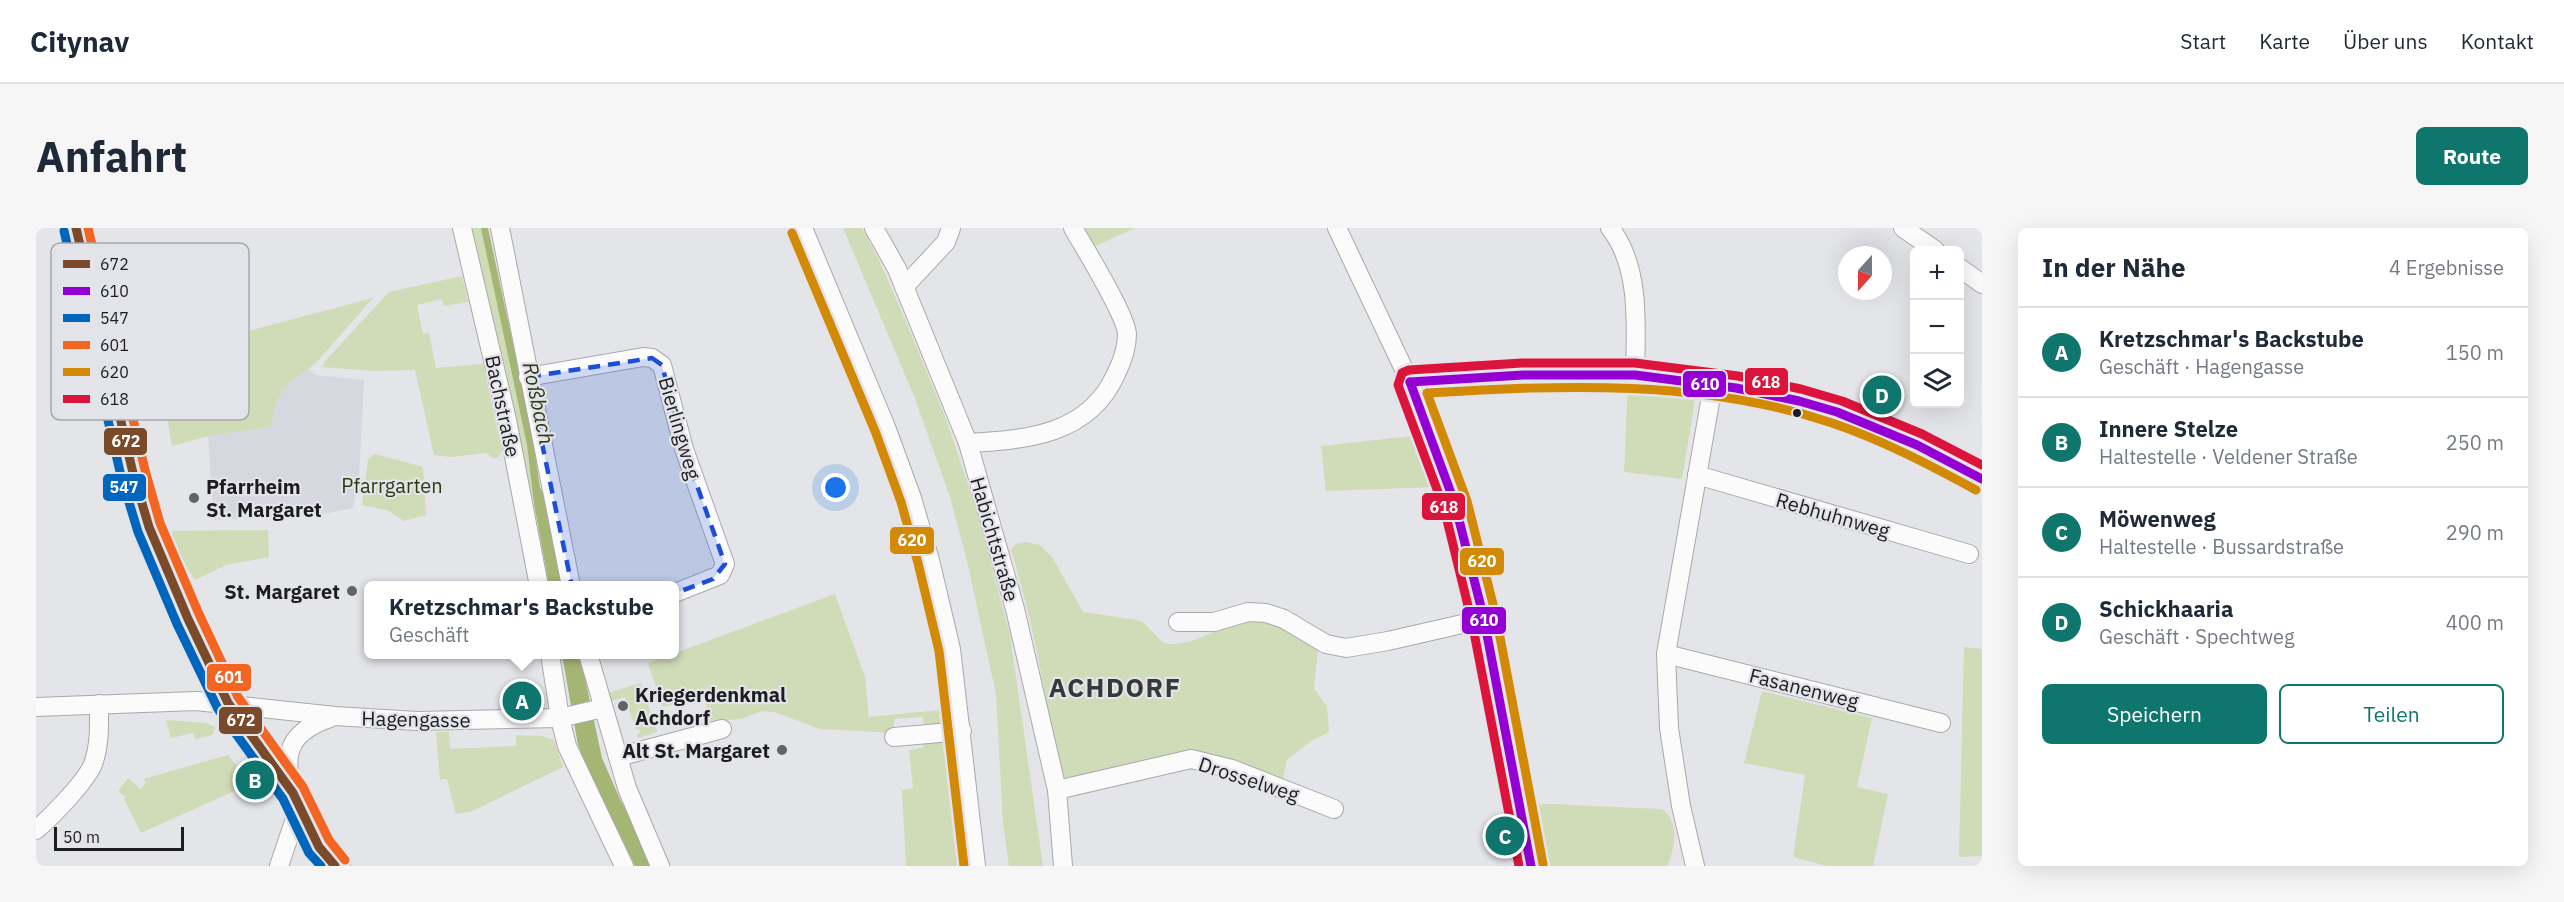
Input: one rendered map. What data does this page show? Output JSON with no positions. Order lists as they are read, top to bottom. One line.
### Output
{"streets":{"street":["Bachstraße","Bierlingweg","Rebhuhnweg","Habichtstraße","Fasanenweg","Hagengasse","Drosselweg"]},"crossings":[["Bachstraße","Bierlingweg"],["Habichtstraße","Drosselweg"]],"districts":["ACHDORF"],"water":["Roßbach"],"parks":["Pfarrgarten"],"places":["Pfarrheim St. Margaret","St. Margaret","Kriegerdenkmal Achdorf","Alt St. Margaret"],"lines":["transit line 672","transit line 601","transit line 547","transit line 620","transit line 618","transit line 610"],"legend":["672","610","547","601","620","618"],"scale_bar":"50 m","north":"bottom","page":{"header":"Citynav","nav":["Start","Karte","Über uns","Kontakt"],"buttons":["Route",["Speichern","Teilen"]],"title":"Anfahrt","heading":["In der Nähe","4 Ergebnisse"],"map_buttons":["+","−"],"list":[{"mark":"A","name":"Kretzschmar's Backstube","note":"Geschäft · Hagengasse","value":"150 m"},{"mark":"B","name":"Innere Stelze","note":"Haltestelle · Veldener Straße","value":"250 m"},{"mark":"C","name":"Möwenweg","note":"Haltestelle · Bussardstraße","value":"290 m"},{"mark":"D","name":"Schickhaaria","note":"Geschäft · Spechtweg","value":"400 m"}],"pins":["D","A","B","C"],"popup":["Kretzschmar's Backstube","Geschäft"],"scale":"50 m"}}
